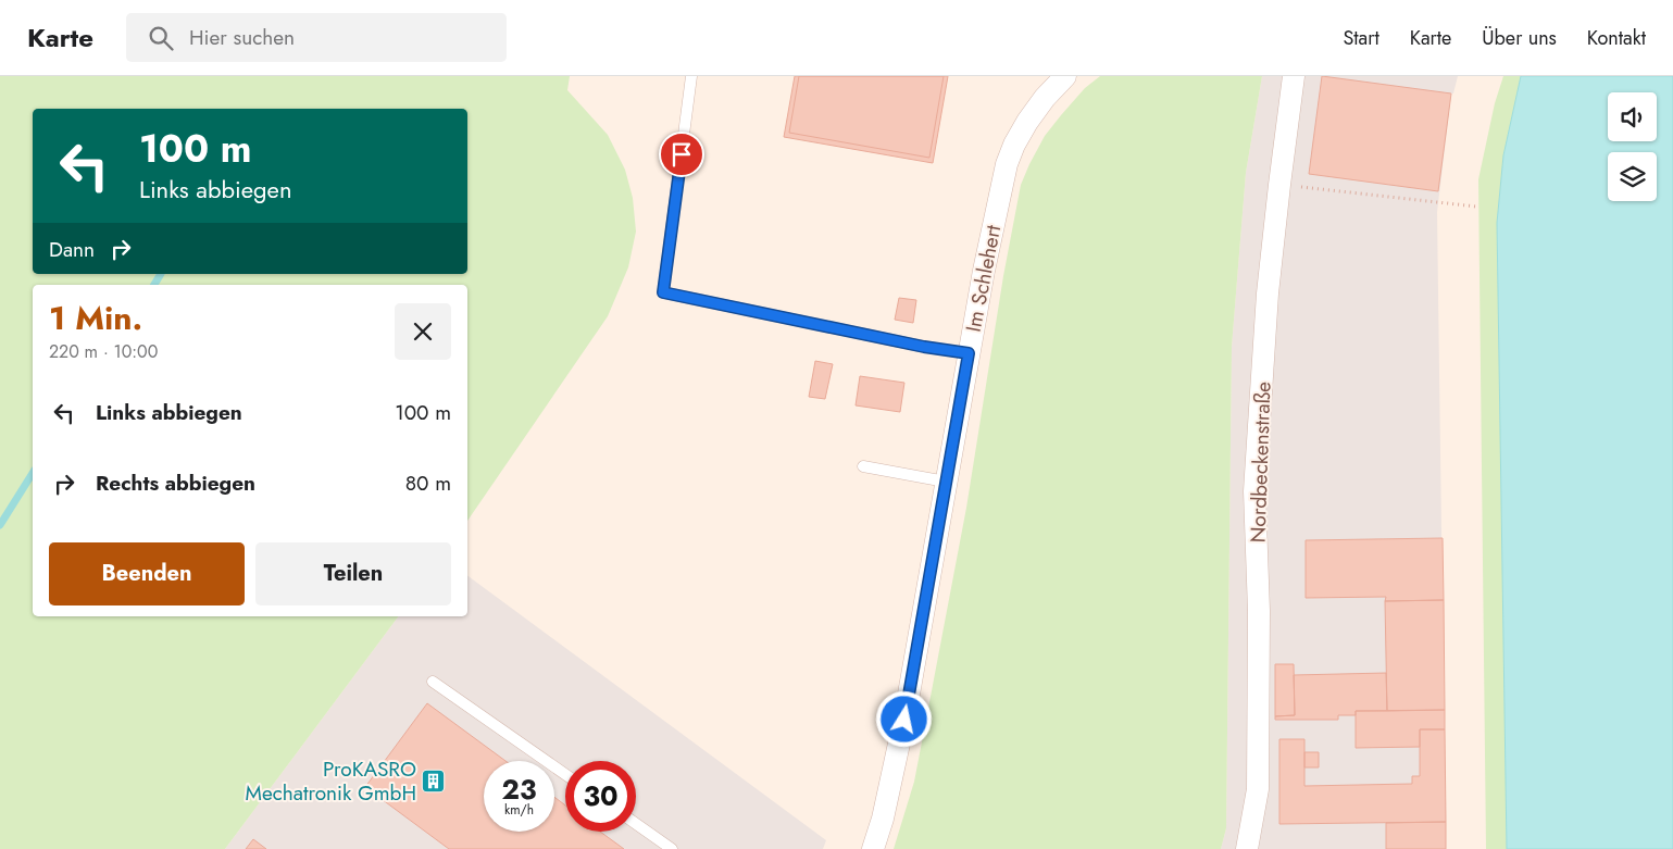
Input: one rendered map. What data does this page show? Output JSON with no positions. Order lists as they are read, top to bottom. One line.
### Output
{"streets":{"street":["Im Schlehert","Nordbeckenstraße"]},"places":{"building":["ProKASRO Mechatronik GmbH"]},"page":{"header":"Karte","search":"Hier suchen","nav":["Start","Karte","Über uns","Kontakt"],"turn":["100 m","Links abbiegen"],"then":"Dann","heading":["1 Min.","220 m · 10:00"],"list":[{"name":"Links abbiegen","value":"100 m"},{"name":"Rechts abbiegen","value":"80 m"}],"buttons":["Beenden","Teilen"],"speed":"23 km/h","limit":"30"}}
